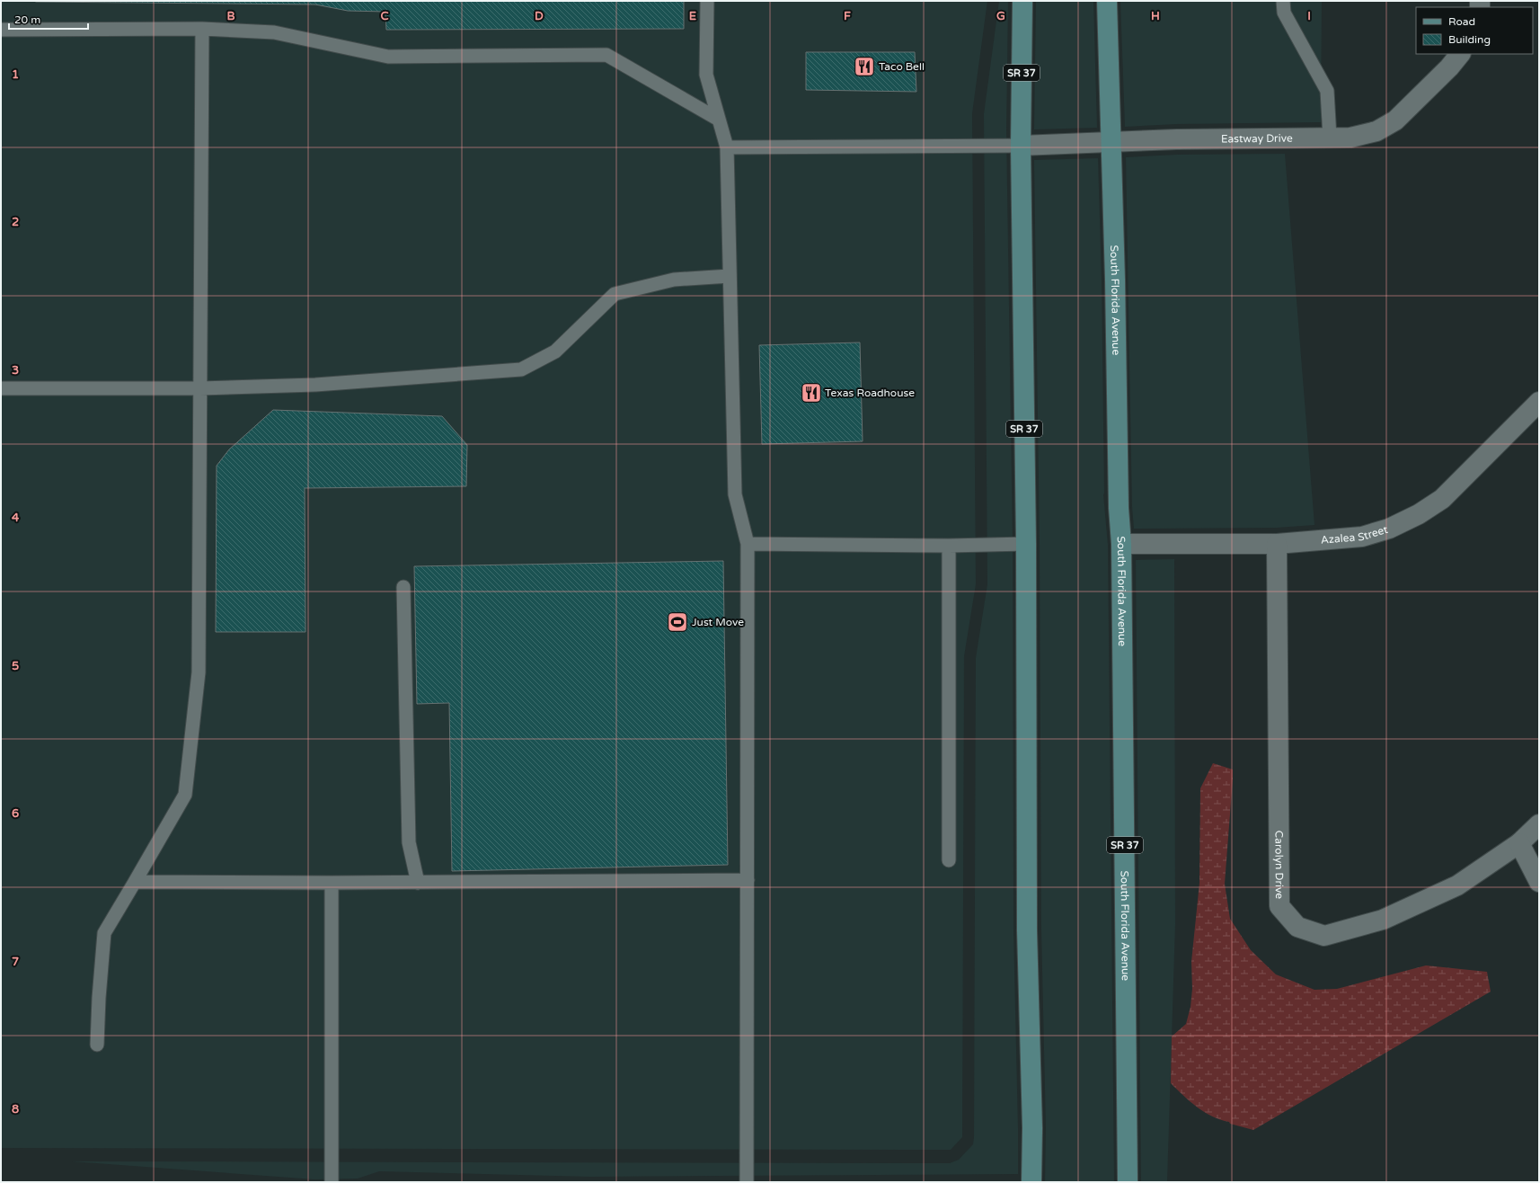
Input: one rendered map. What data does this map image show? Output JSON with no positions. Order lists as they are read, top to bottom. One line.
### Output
{"streets":{"main road":["SR 37","South Florida Avenue"],"street":["Eastway Drive","Azalea Street","Carolyn Drive"]},"crossings":[["SR 37","Eastway Drive"],["Eastway Drive","South Florida Avenue"],["South Florida Avenue","Azalea Street"],["Azalea Street","Carolyn Drive"]],"places":{"restaurant":["Taco Bell","Texas Roadhouse"],"sports":["Just Move"]},"legend":["Road","Building"],"scale_bar":"20 m","grid":{"columns":["B","C","D","E","F","G","H","I"],"rows":["1","2","3","4","5","6","7","8"]}}
